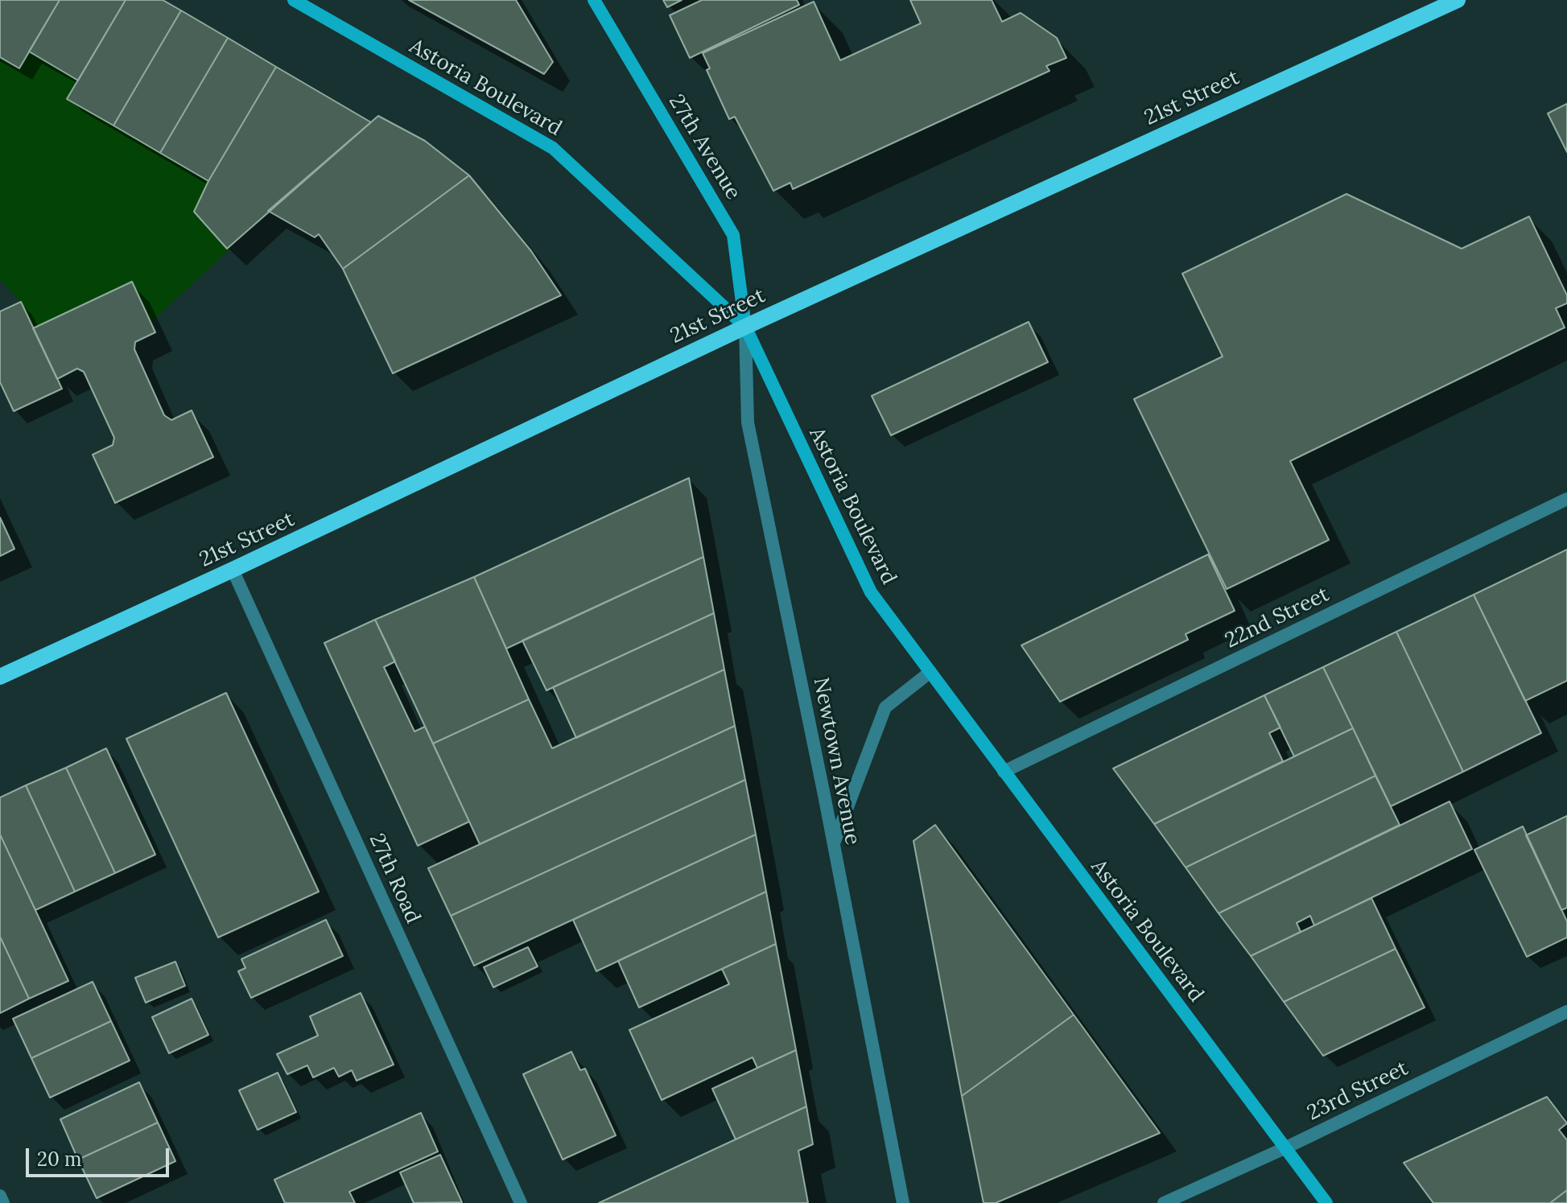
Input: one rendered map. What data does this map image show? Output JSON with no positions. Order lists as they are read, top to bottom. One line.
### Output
{"streets":{"main road":["Astoria Boulevard","21st Street","27th Avenue"],"street":["22nd Street","Newtown Avenue","27th Road","23rd Street"]},"crossings":[["Astoria Boulevard","21st Street"],["Astoria Boulevard","27th Avenue"],["Astoria Boulevard","22nd Street"],["Astoria Boulevard","Newtown Avenue"],["Astoria Boulevard","23rd Street"],["21st Street","27th Avenue"],["21st Street","Newtown Avenue"],["21st Street","27th Road"],["27th Avenue","Newtown Avenue"]],"scale_bar":"20 m"}
